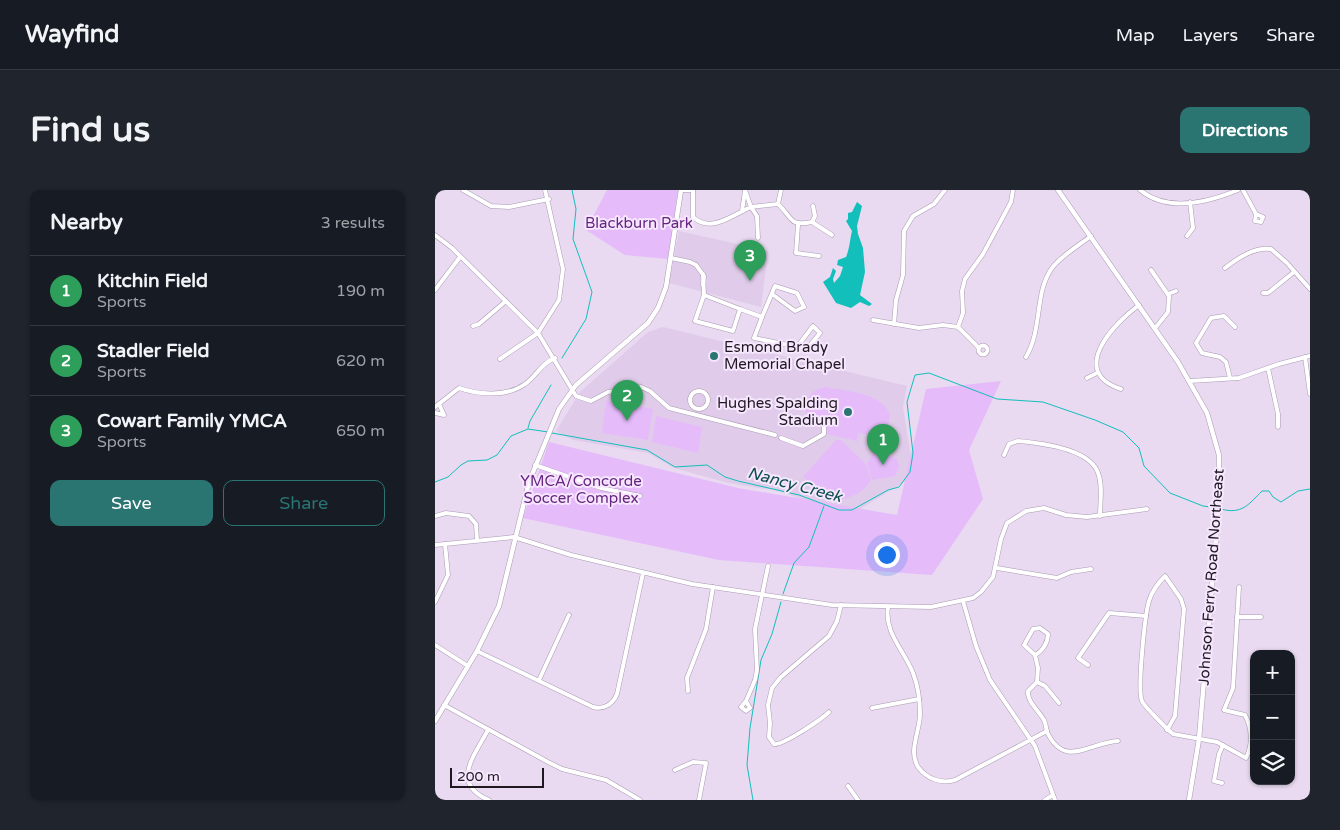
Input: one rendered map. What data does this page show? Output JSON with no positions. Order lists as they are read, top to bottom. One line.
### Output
{"streets":{"main road":["Johnson Ferry Road Northeast"]},"water":["Nancy Creek"],"parks":["Blackburn Park","YMCA/Concorde Soccer Complex"],"places":["Esmond Brady Memorial Chapel","Hughes Spalding Stadium"],"scale_bar":"200 m","page":{"header":"Wayfind","nav":["Map","Layers","Share"],"buttons":["Directions",["Save","Share"]],"title":"Find us","heading":["Nearby","3 results"],"pins":["3","2","1"],"list":[{"mark":"1","name":"Kitchin Field","note":"Sports","value":"190 m"},{"mark":"2","name":"Stadler Field","note":"Sports","value":"620 m"},{"mark":"3","name":"Cowart Family YMCA","note":"Sports","value":"650 m"}],"map_buttons":["+","−"],"scale":"200 m"}}
